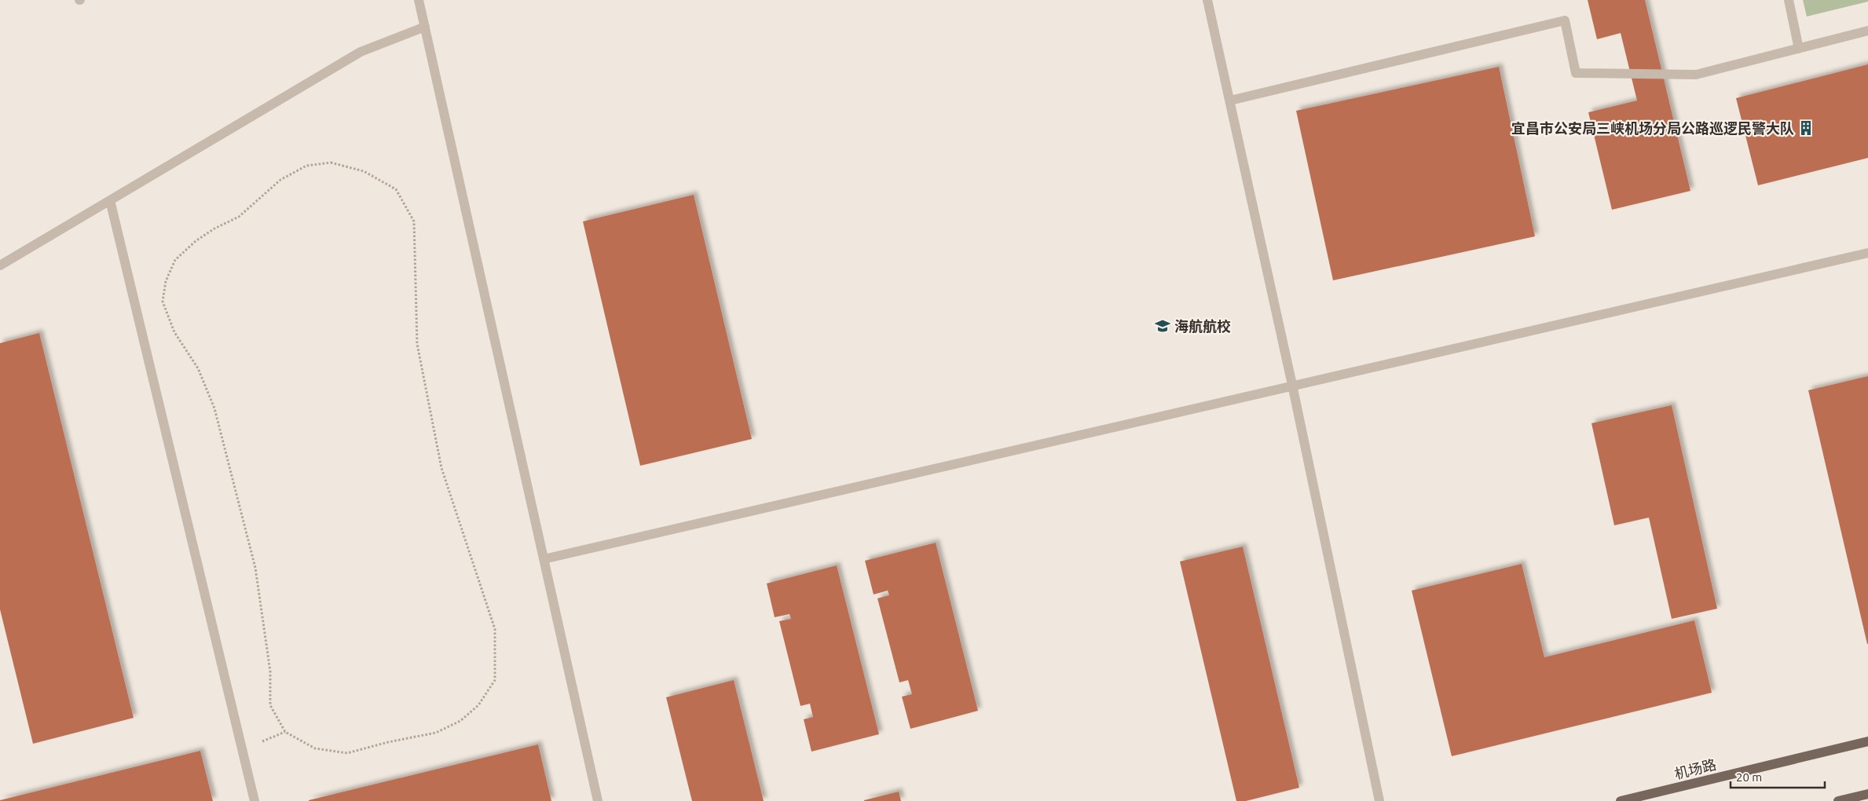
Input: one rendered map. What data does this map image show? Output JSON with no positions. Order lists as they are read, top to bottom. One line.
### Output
{"streets":{"main road":["机场路"]},"places":{"building":["宜昌市公安局三峡机场分局公路巡逻民警大队"],"school or university":["海航航校"]},"scale_bar":"20 m"}
